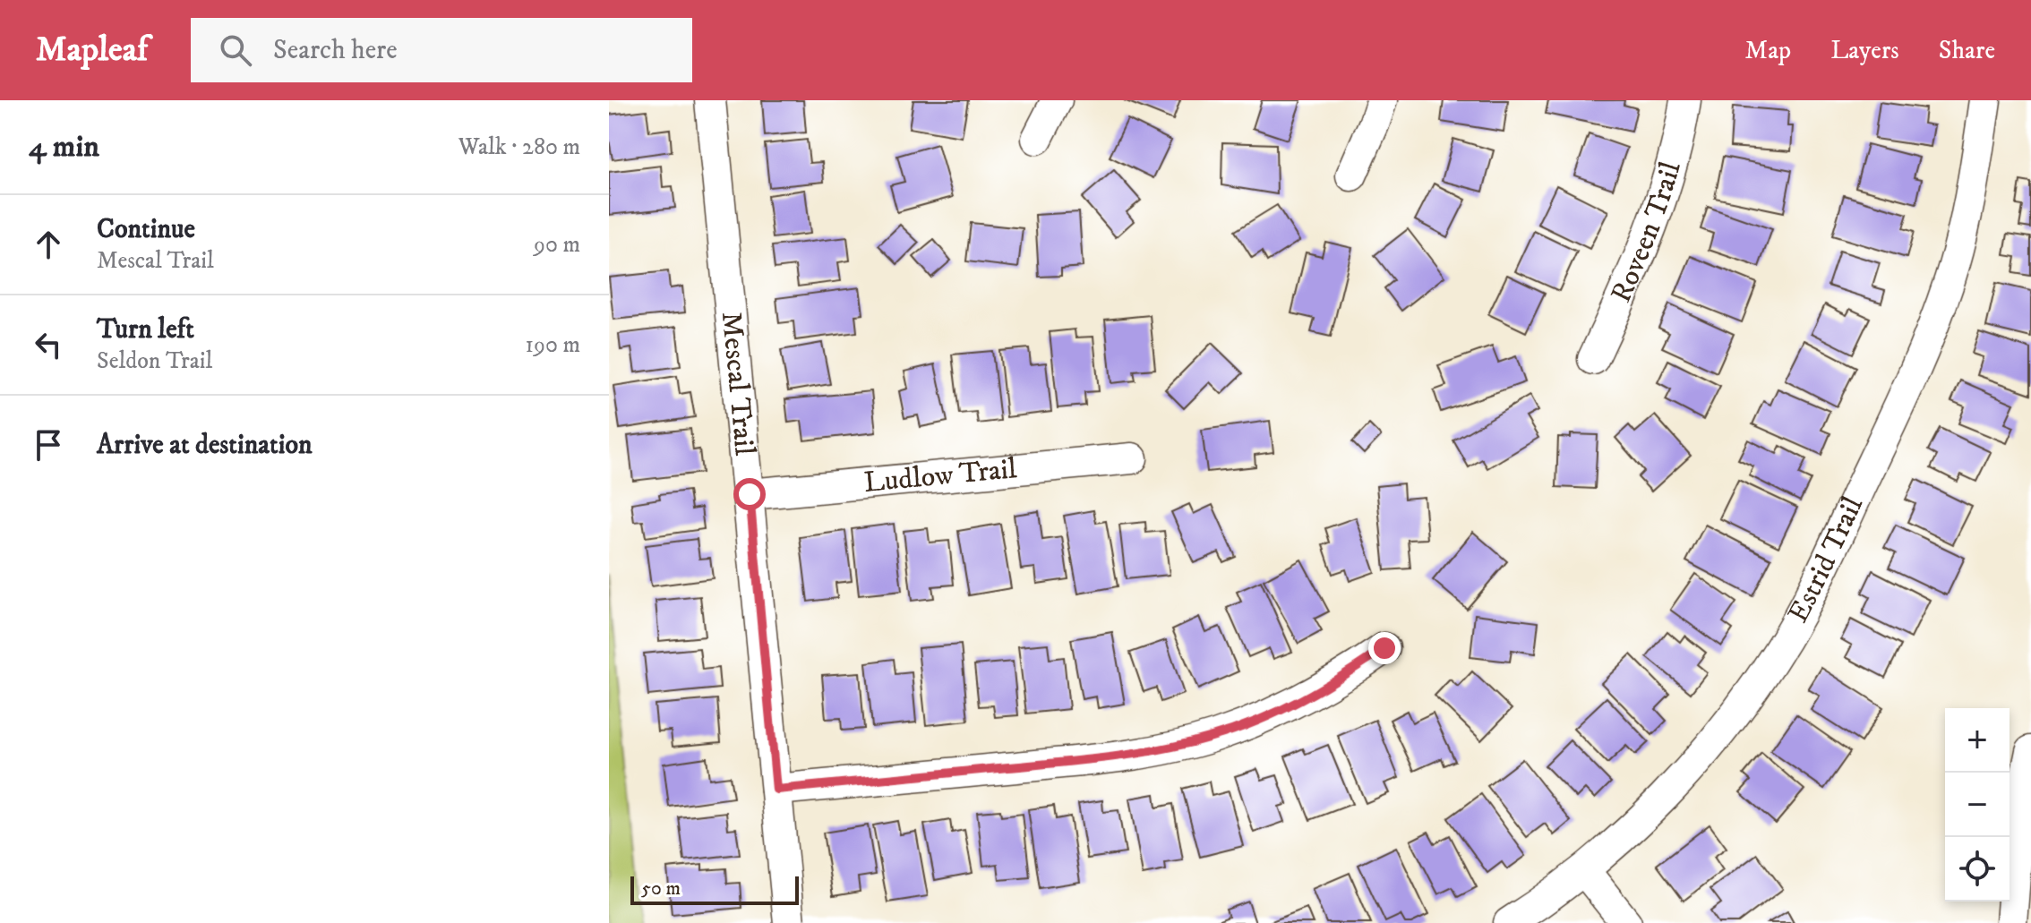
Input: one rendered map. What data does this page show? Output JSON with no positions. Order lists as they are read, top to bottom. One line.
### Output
{"streets":{"street":["Roveen Trail","Mescal Trail","Ludlow Trail","Estrid Trail"]},"crossings":[["Mescal Trail","Ludlow Trail"]],"scale_bar":"50 m","page":{"header":"Mapleaf","search":"Search here","nav":["Map","Layers","Share"],"heading":["4 min","Walk · 280 m"],"list":[["Continue","Mescal Trail","90 m"],["Turn left","Seldon Trail","190 m"],"Arrive at destination"],"map_buttons":["+","−"],"scale":"50 m"}}
